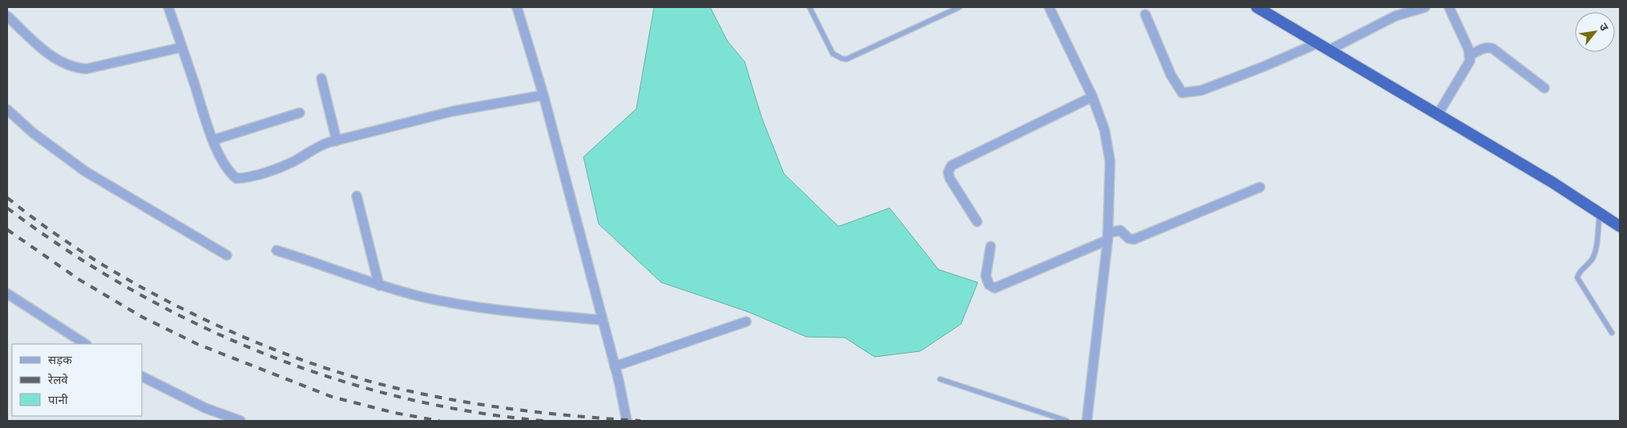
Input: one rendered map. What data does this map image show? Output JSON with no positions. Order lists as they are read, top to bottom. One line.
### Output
{"legend":["सड़क","रेलवे","पानी"],"north":"top right"}
